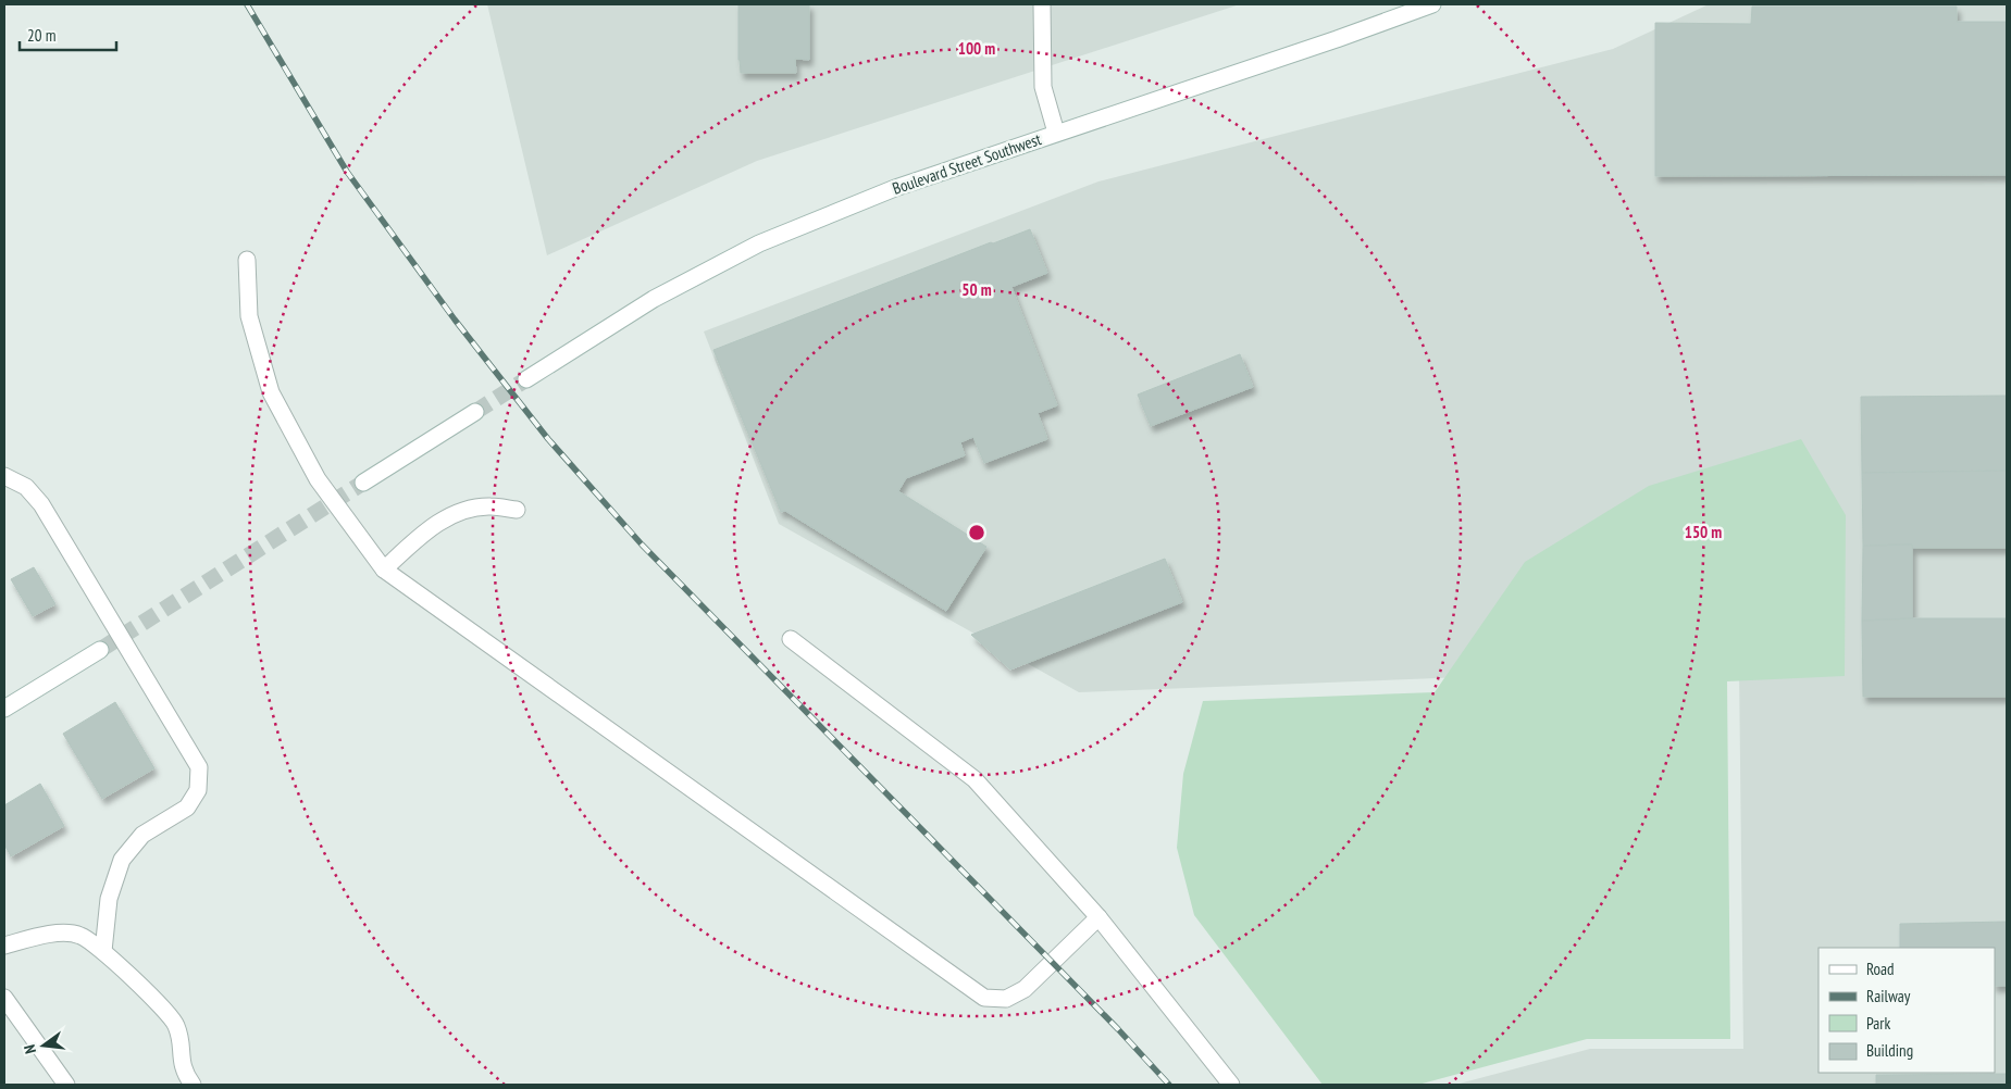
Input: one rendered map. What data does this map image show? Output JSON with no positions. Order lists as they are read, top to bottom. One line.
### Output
{"streets":{"main road":["Boulevard Street Southwest"]},"legend":["Road","Railway","Park","Building"],"scale_bar":"20 m","north":"left","rings":["100 m","50 m","150 m"]}
